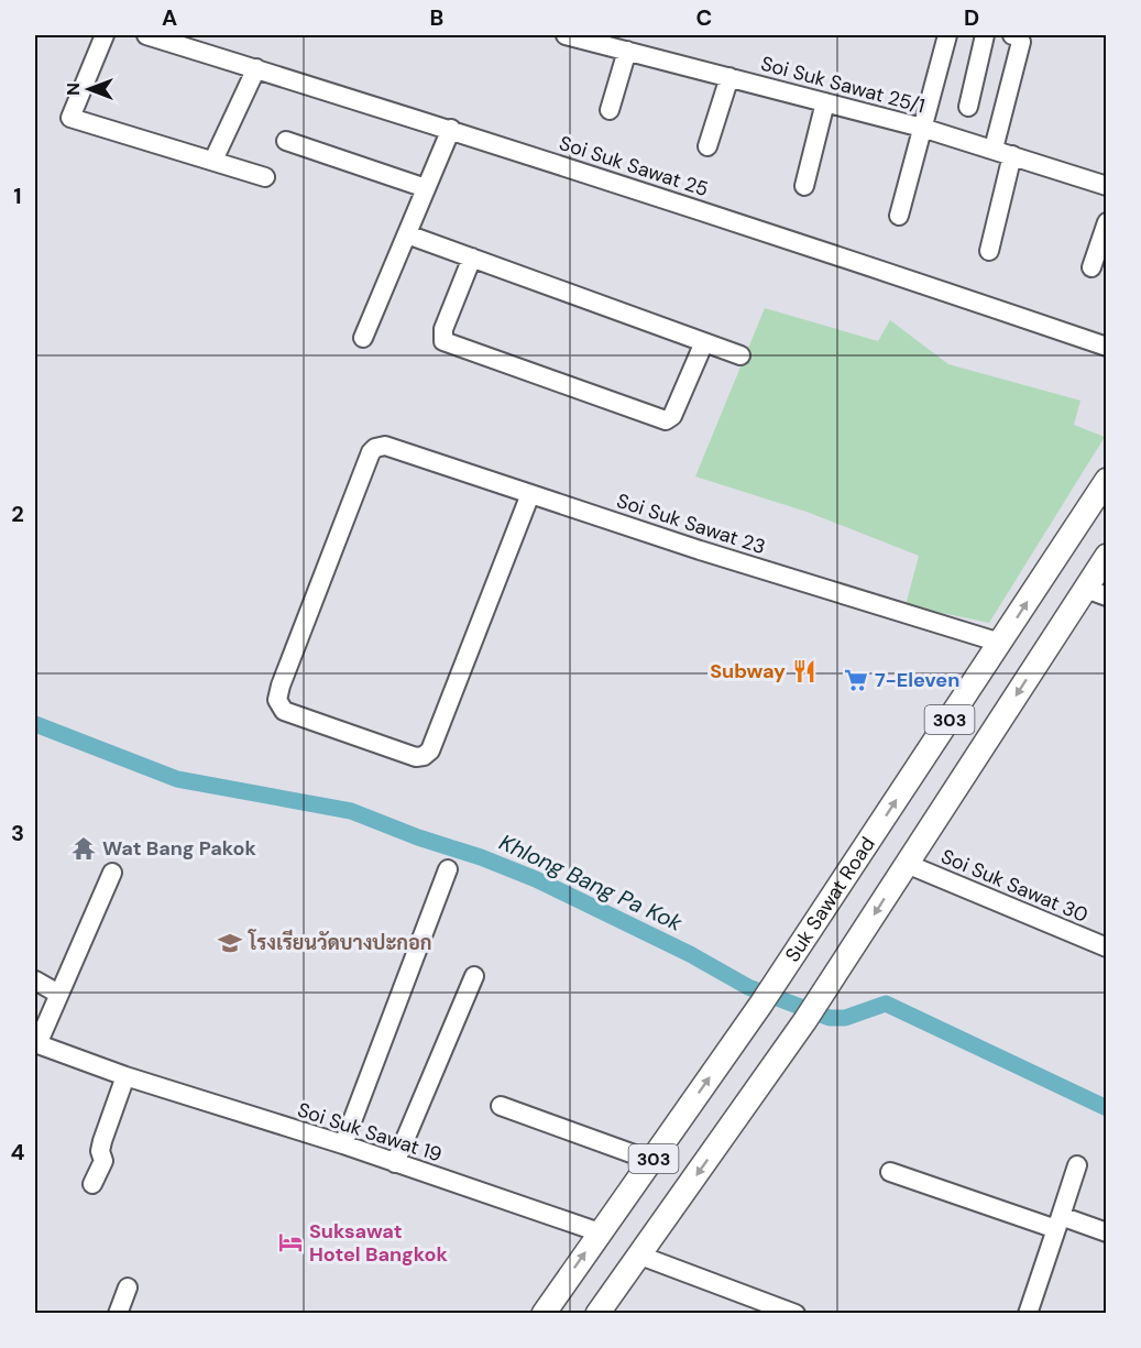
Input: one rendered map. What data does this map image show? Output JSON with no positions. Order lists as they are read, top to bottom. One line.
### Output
{"streets":{"main road":["303","Suk Sawat Road"],"street":["Soi Suk Sawat 25/1","Soi Suk Sawat 25","Soi Suk Sawat 23","Soi Suk Sawat 30","Soi Suk Sawat 19"]},"crossings":[["Soi Suk Sawat 23","Suk Sawat Road"],["303","Soi Suk Sawat 30"],["Suk Sawat Road","Soi Suk Sawat 19"]],"water":["Khlong Bang Pa Kok"],"places":{"restaurant":["Subway"],"supermarket":["7-Eleven"],"temple":["Wat Bang Pakok"],"school or university":["โรงเรียนวัดบางปะกอก"],"hotel":["Suksawat Hotel Bangkok"]},"north":"left","grid":{"columns":["A","B","C","D"],"rows":["1","2","3","4"]}}
